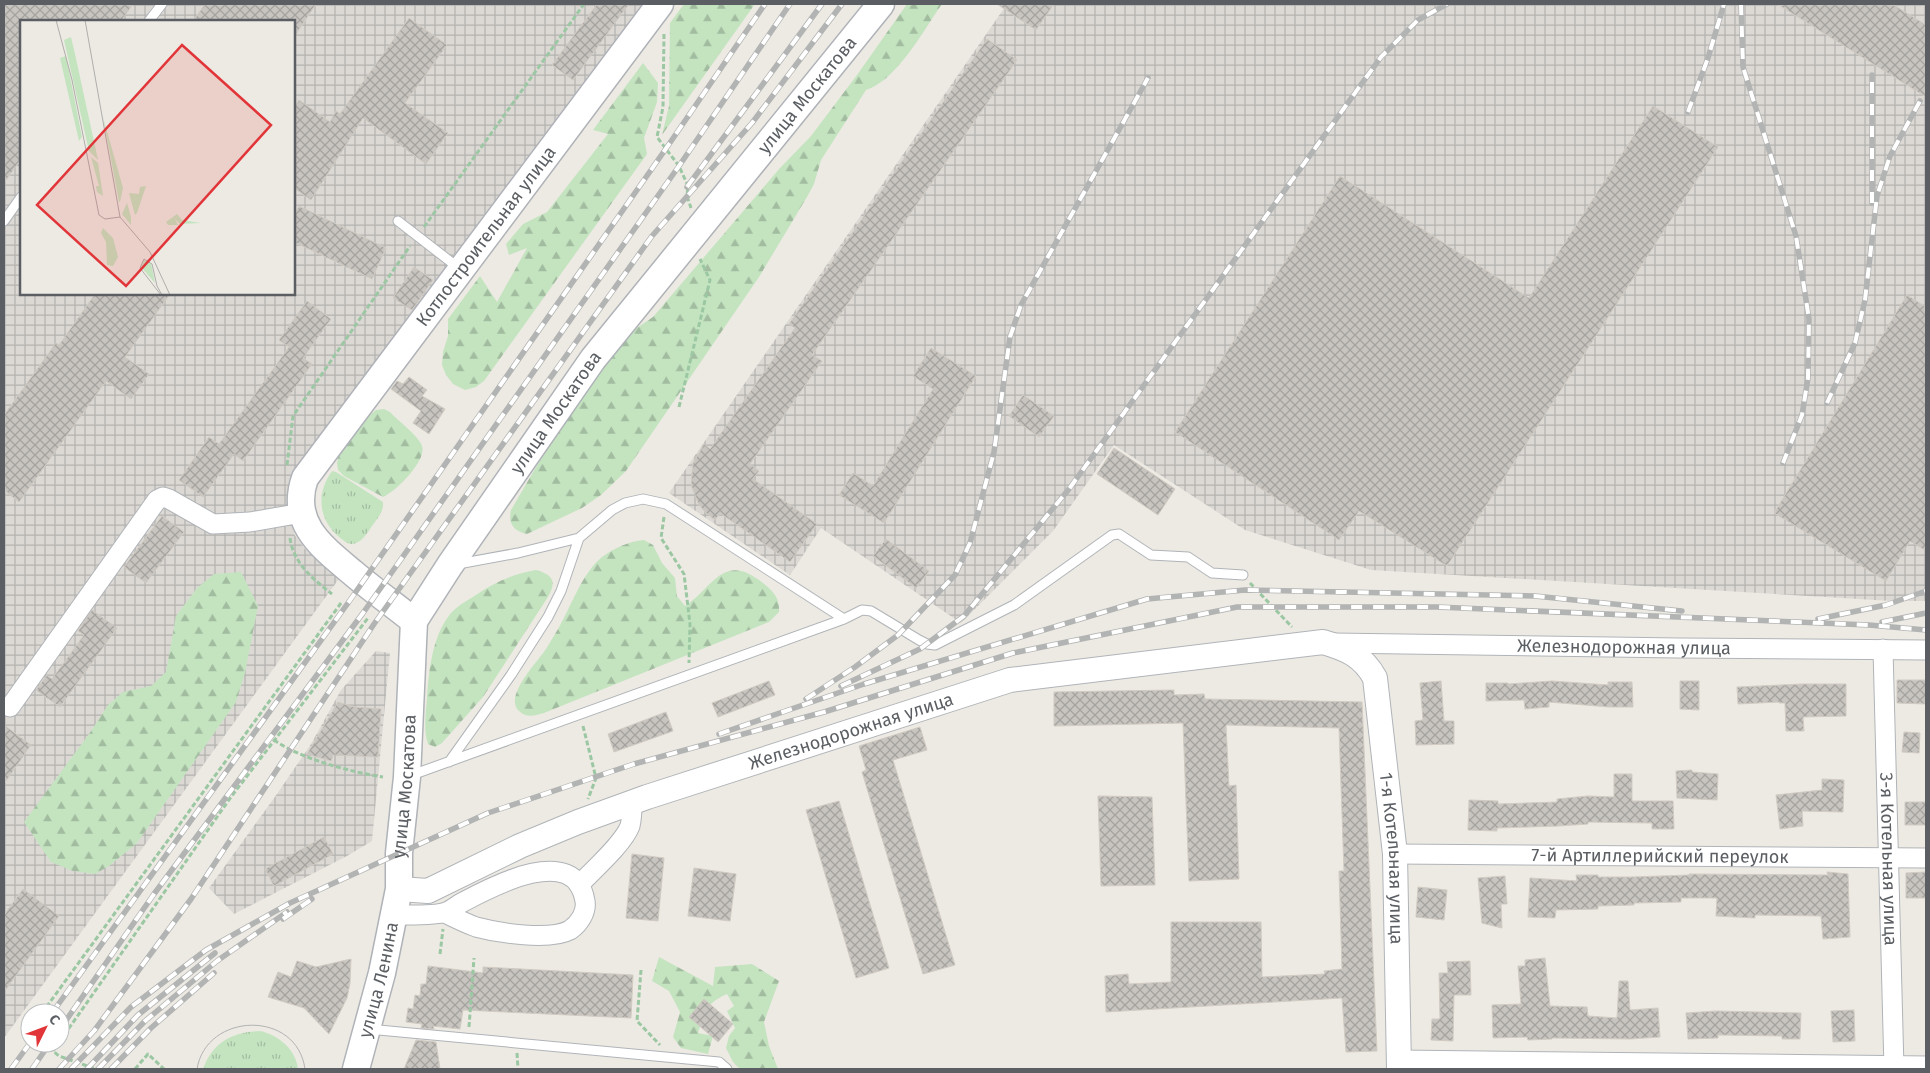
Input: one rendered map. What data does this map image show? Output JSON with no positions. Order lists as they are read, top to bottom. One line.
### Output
{"streets":{"main road":["улица Москатова","Котлостроительная улица","улица Ленина"],"street":["Железнодорожная улица","7-й Артиллерийский переулок","1-я Котельная улица","3-я Котельная улица"]},"crossings":[["улица Москатова","Железнодорожная улица"],["улица Москатова","улица Ленина"],["Железнодорожная улица","1-я Котельная улица"],["Железнодорожная улица","3-я Котельная улица"],["Железнодорожная улица","улица Ленина"],["7-й Артиллерийский переулок","1-я Котельная улица"],["7-й Артиллерийский переулок","3-я Котельная улица"]],"north":"top right"}
